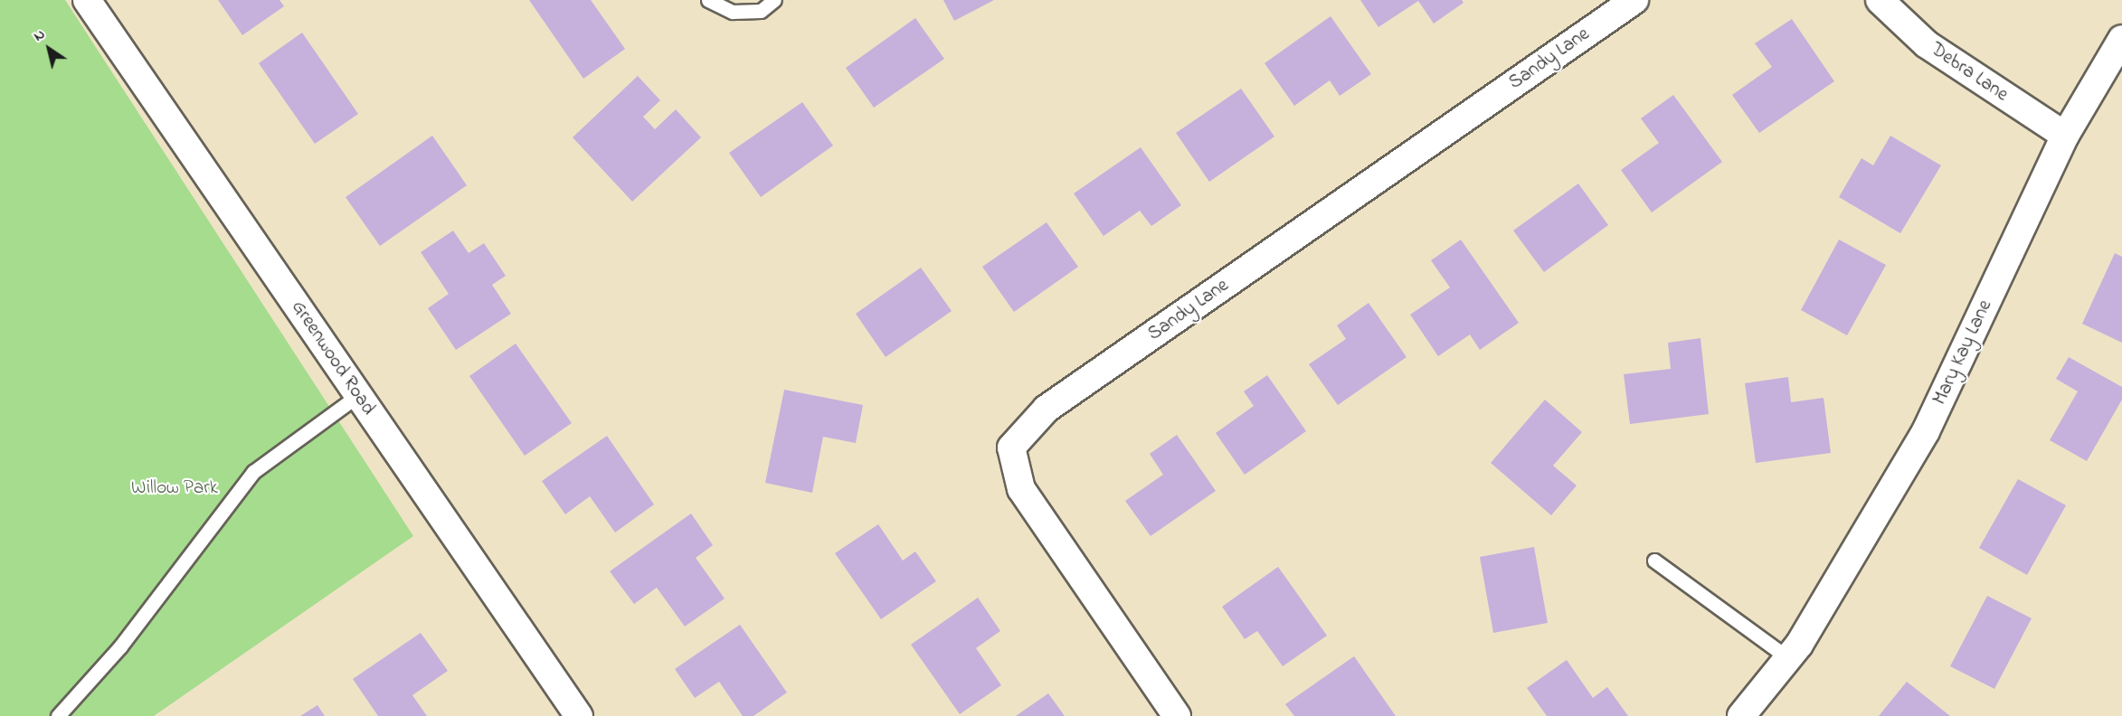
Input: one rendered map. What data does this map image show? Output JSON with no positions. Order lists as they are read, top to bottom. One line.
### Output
{"streets":{"street":["Sandy Lane","Debra Lane","Mary Kay Lane","Greenwood Road"]},"crossings":[["Debra Lane","Mary Kay Lane"]],"parks":["Willow Park"],"north":"top left"}
